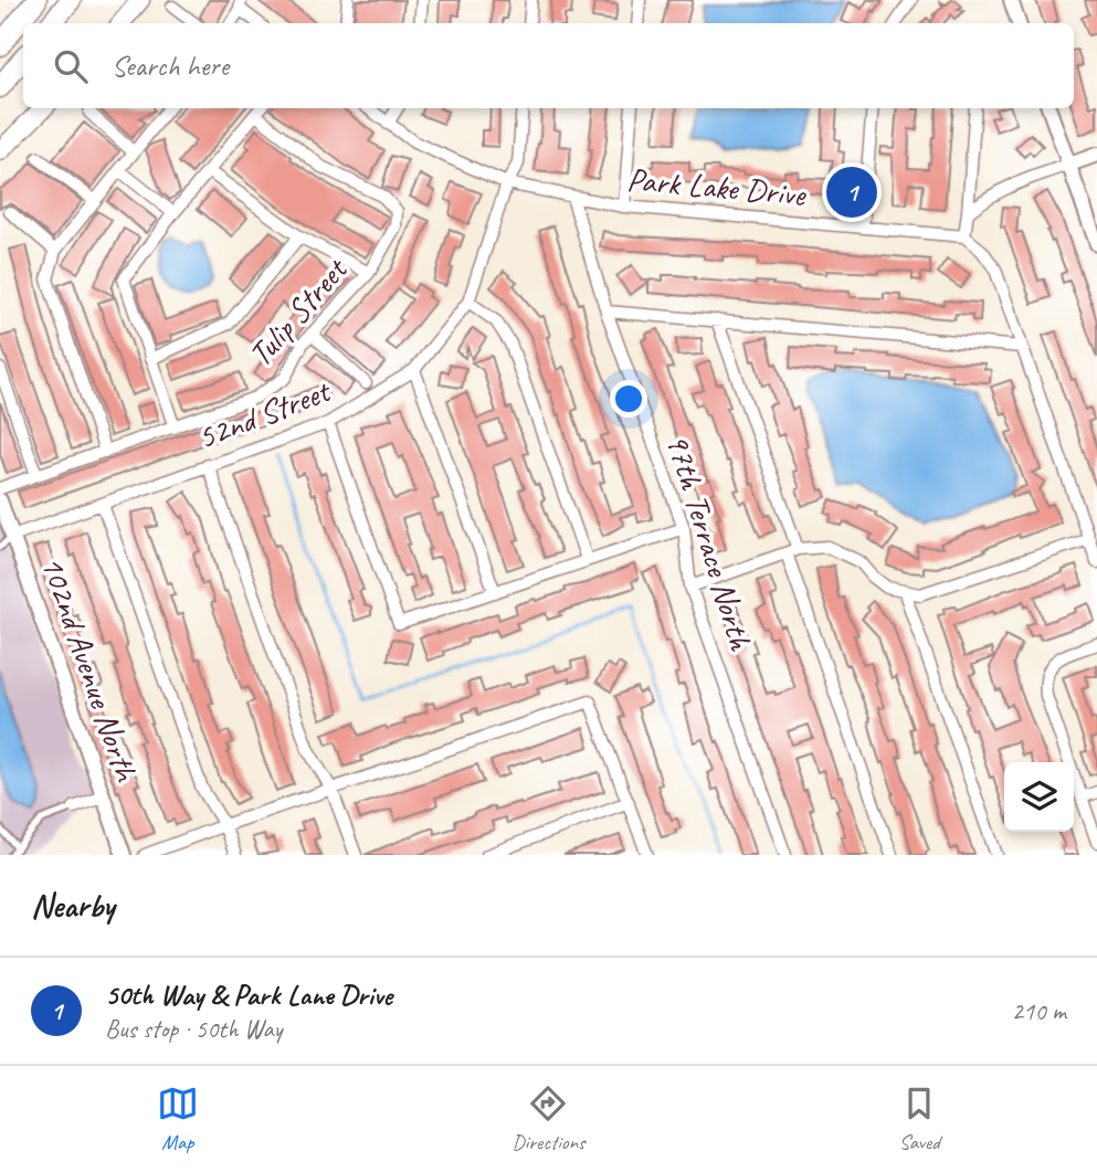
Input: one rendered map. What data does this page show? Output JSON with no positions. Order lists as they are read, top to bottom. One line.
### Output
{"streets":{"street":["Park Lake Drive","Tulip Street","52nd Street","97th Terrace North","102nd Avenue North"]},"crossings":[["Park Lake Drive","52nd Street"],["Park Lake Drive","97th Terrace North"],["52nd Street","102nd Avenue North"]],"page":{"search":"Search here","pins":"1","heading":"Nearby","list":[{"mark":"1","name":"50th Way & Park Lane Drive","note":"Bus stop · 50th Way","value":"210 m"}],"nav":["Map","Directions","Saved"]}}
